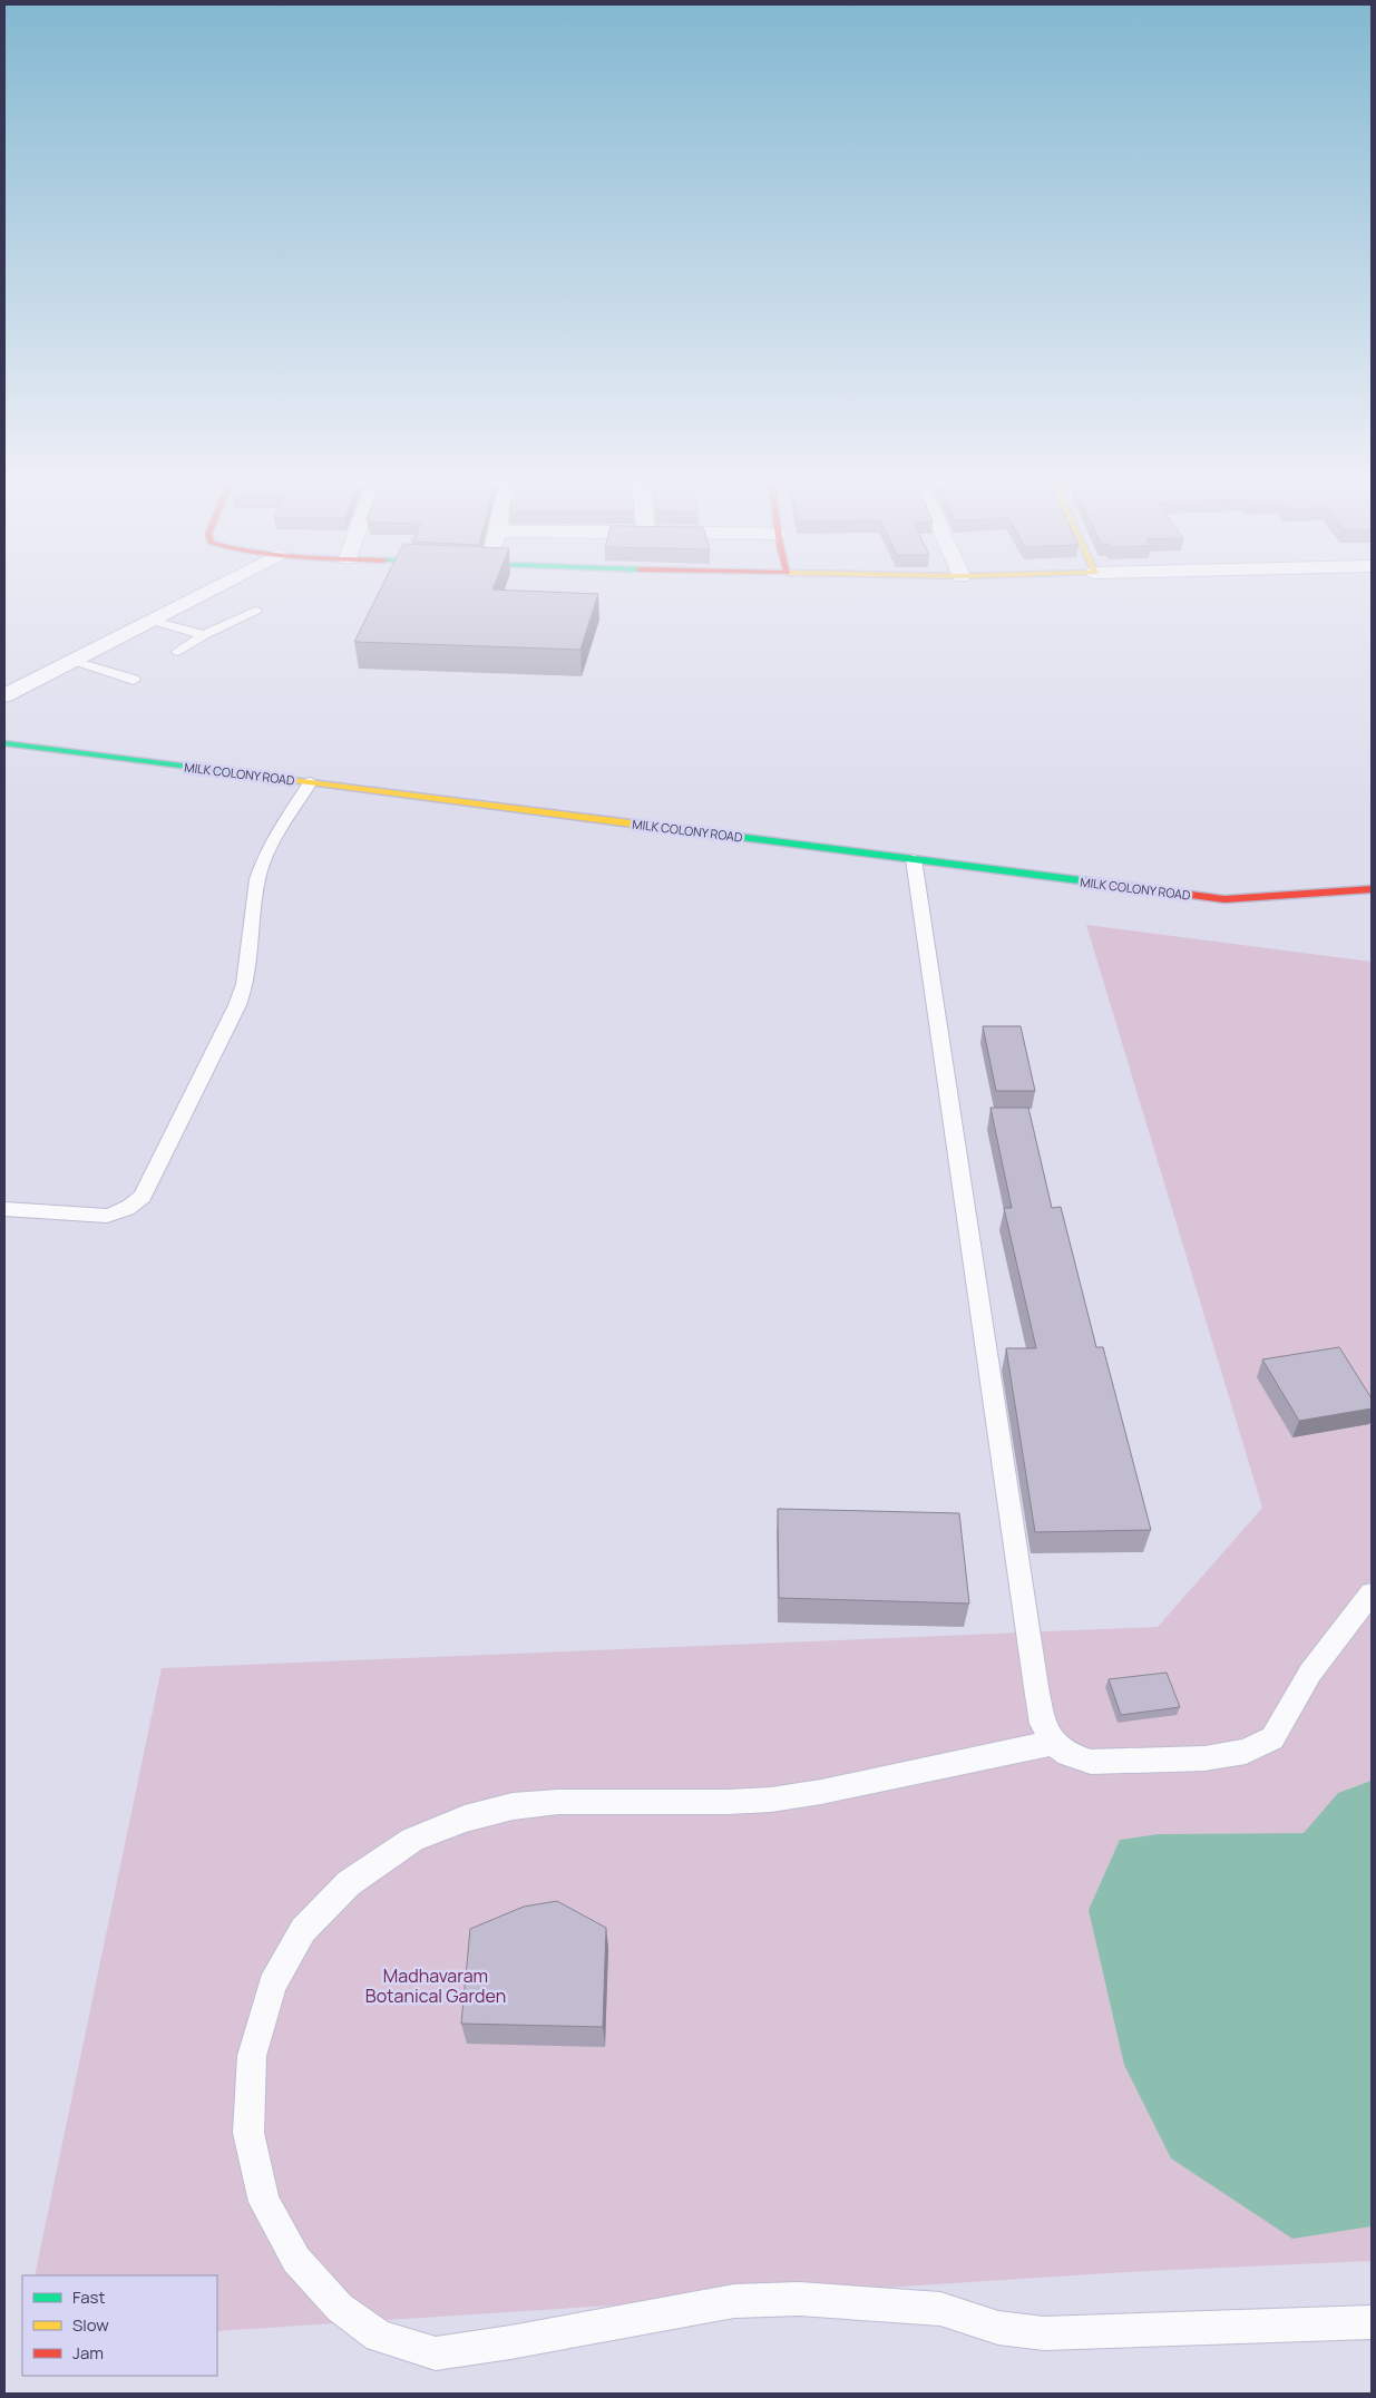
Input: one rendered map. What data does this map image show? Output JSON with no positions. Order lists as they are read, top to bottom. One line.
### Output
{"streets":{"street":["MILK COLONY ROAD"]},"parks":["Madhavaram Botanical Garden"],"legend":["Fast","Slow","Jam"]}
